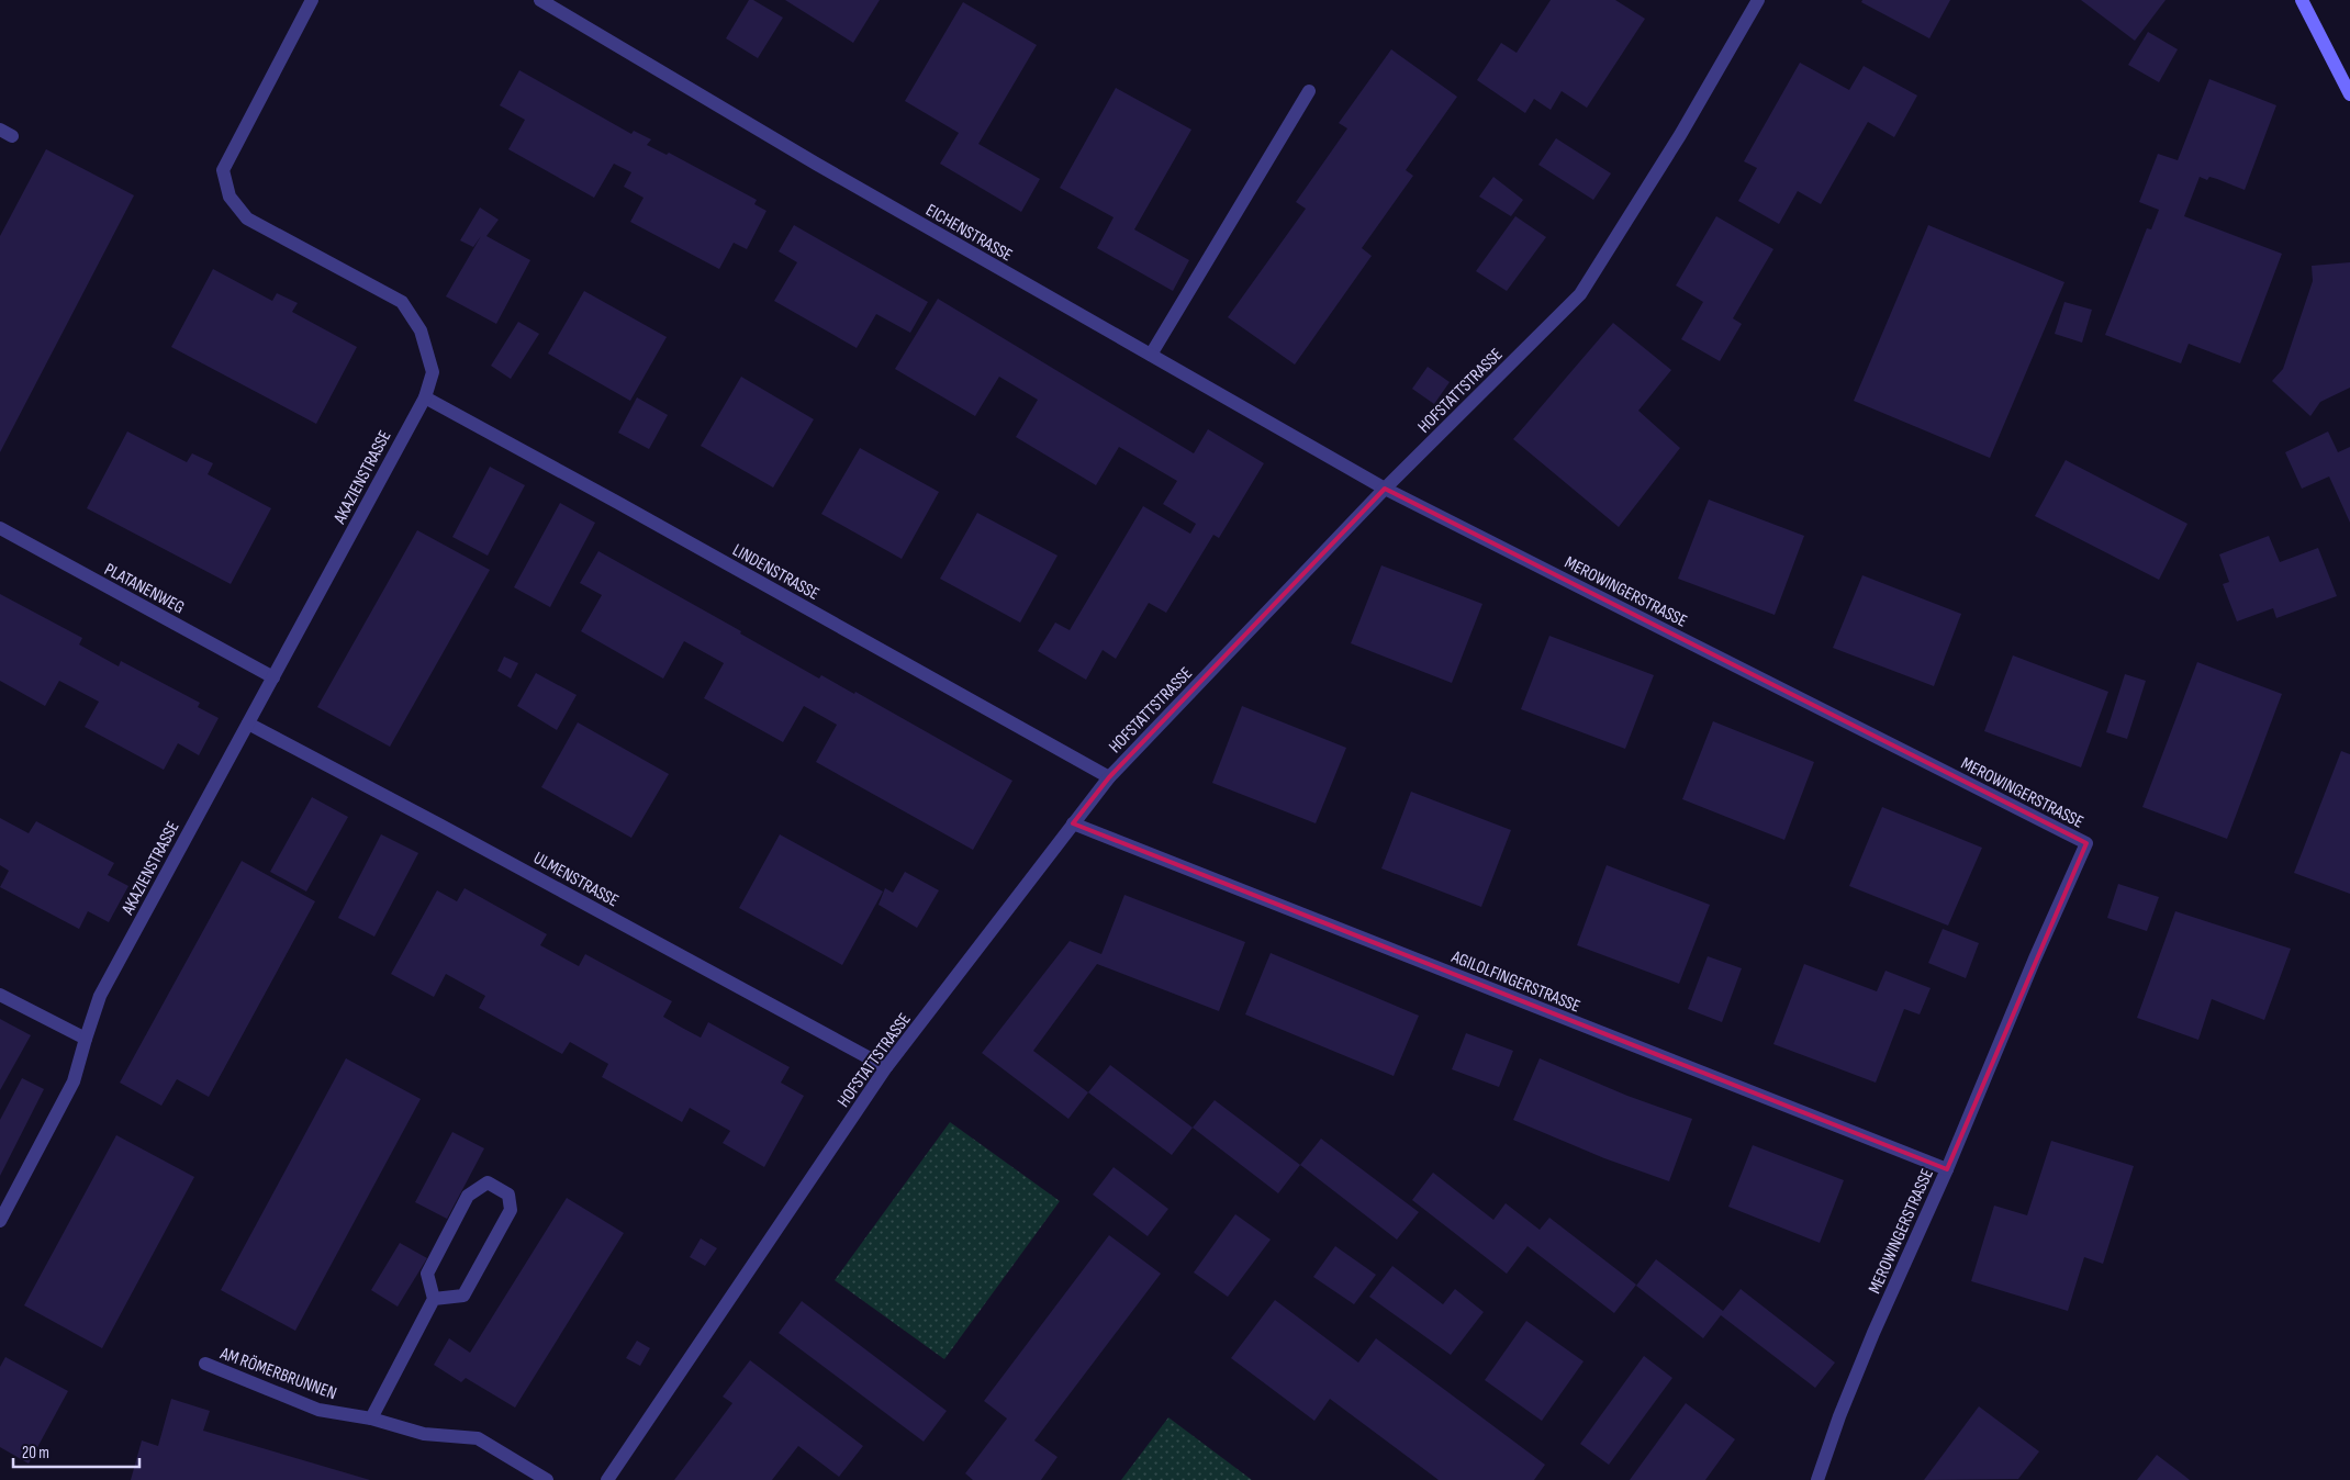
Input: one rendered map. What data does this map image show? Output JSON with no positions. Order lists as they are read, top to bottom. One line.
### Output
{"streets":{"street":["EICHENSTRASSE","HOFSTATTSTRASSE","AKAZIENSTRASSE","LINDENSTRASSE","PLATANENWEG","MEROWINGERSTRASSE","ULMENSTRASSE","AGILOLFINGERSTRASSE","AM RÖMERBRUNNEN"]},"crossings":[["EICHENSTRASSE","HOFSTATTSTRASSE"],["EICHENSTRASSE","MEROWINGERSTRASSE"],["HOFSTATTSTRASSE","LINDENSTRASSE"],["HOFSTATTSTRASSE","MEROWINGERSTRASSE"],["HOFSTATTSTRASSE","ULMENSTRASSE"],["HOFSTATTSTRASSE","AGILOLFINGERSTRASSE"],["AKAZIENSTRASSE","LINDENSTRASSE"],["AKAZIENSTRASSE","PLATANENWEG"],["AKAZIENSTRASSE","ULMENSTRASSE"],["MEROWINGERSTRASSE","AGILOLFINGERSTRASSE"]],"scale_bar":"20 m"}
